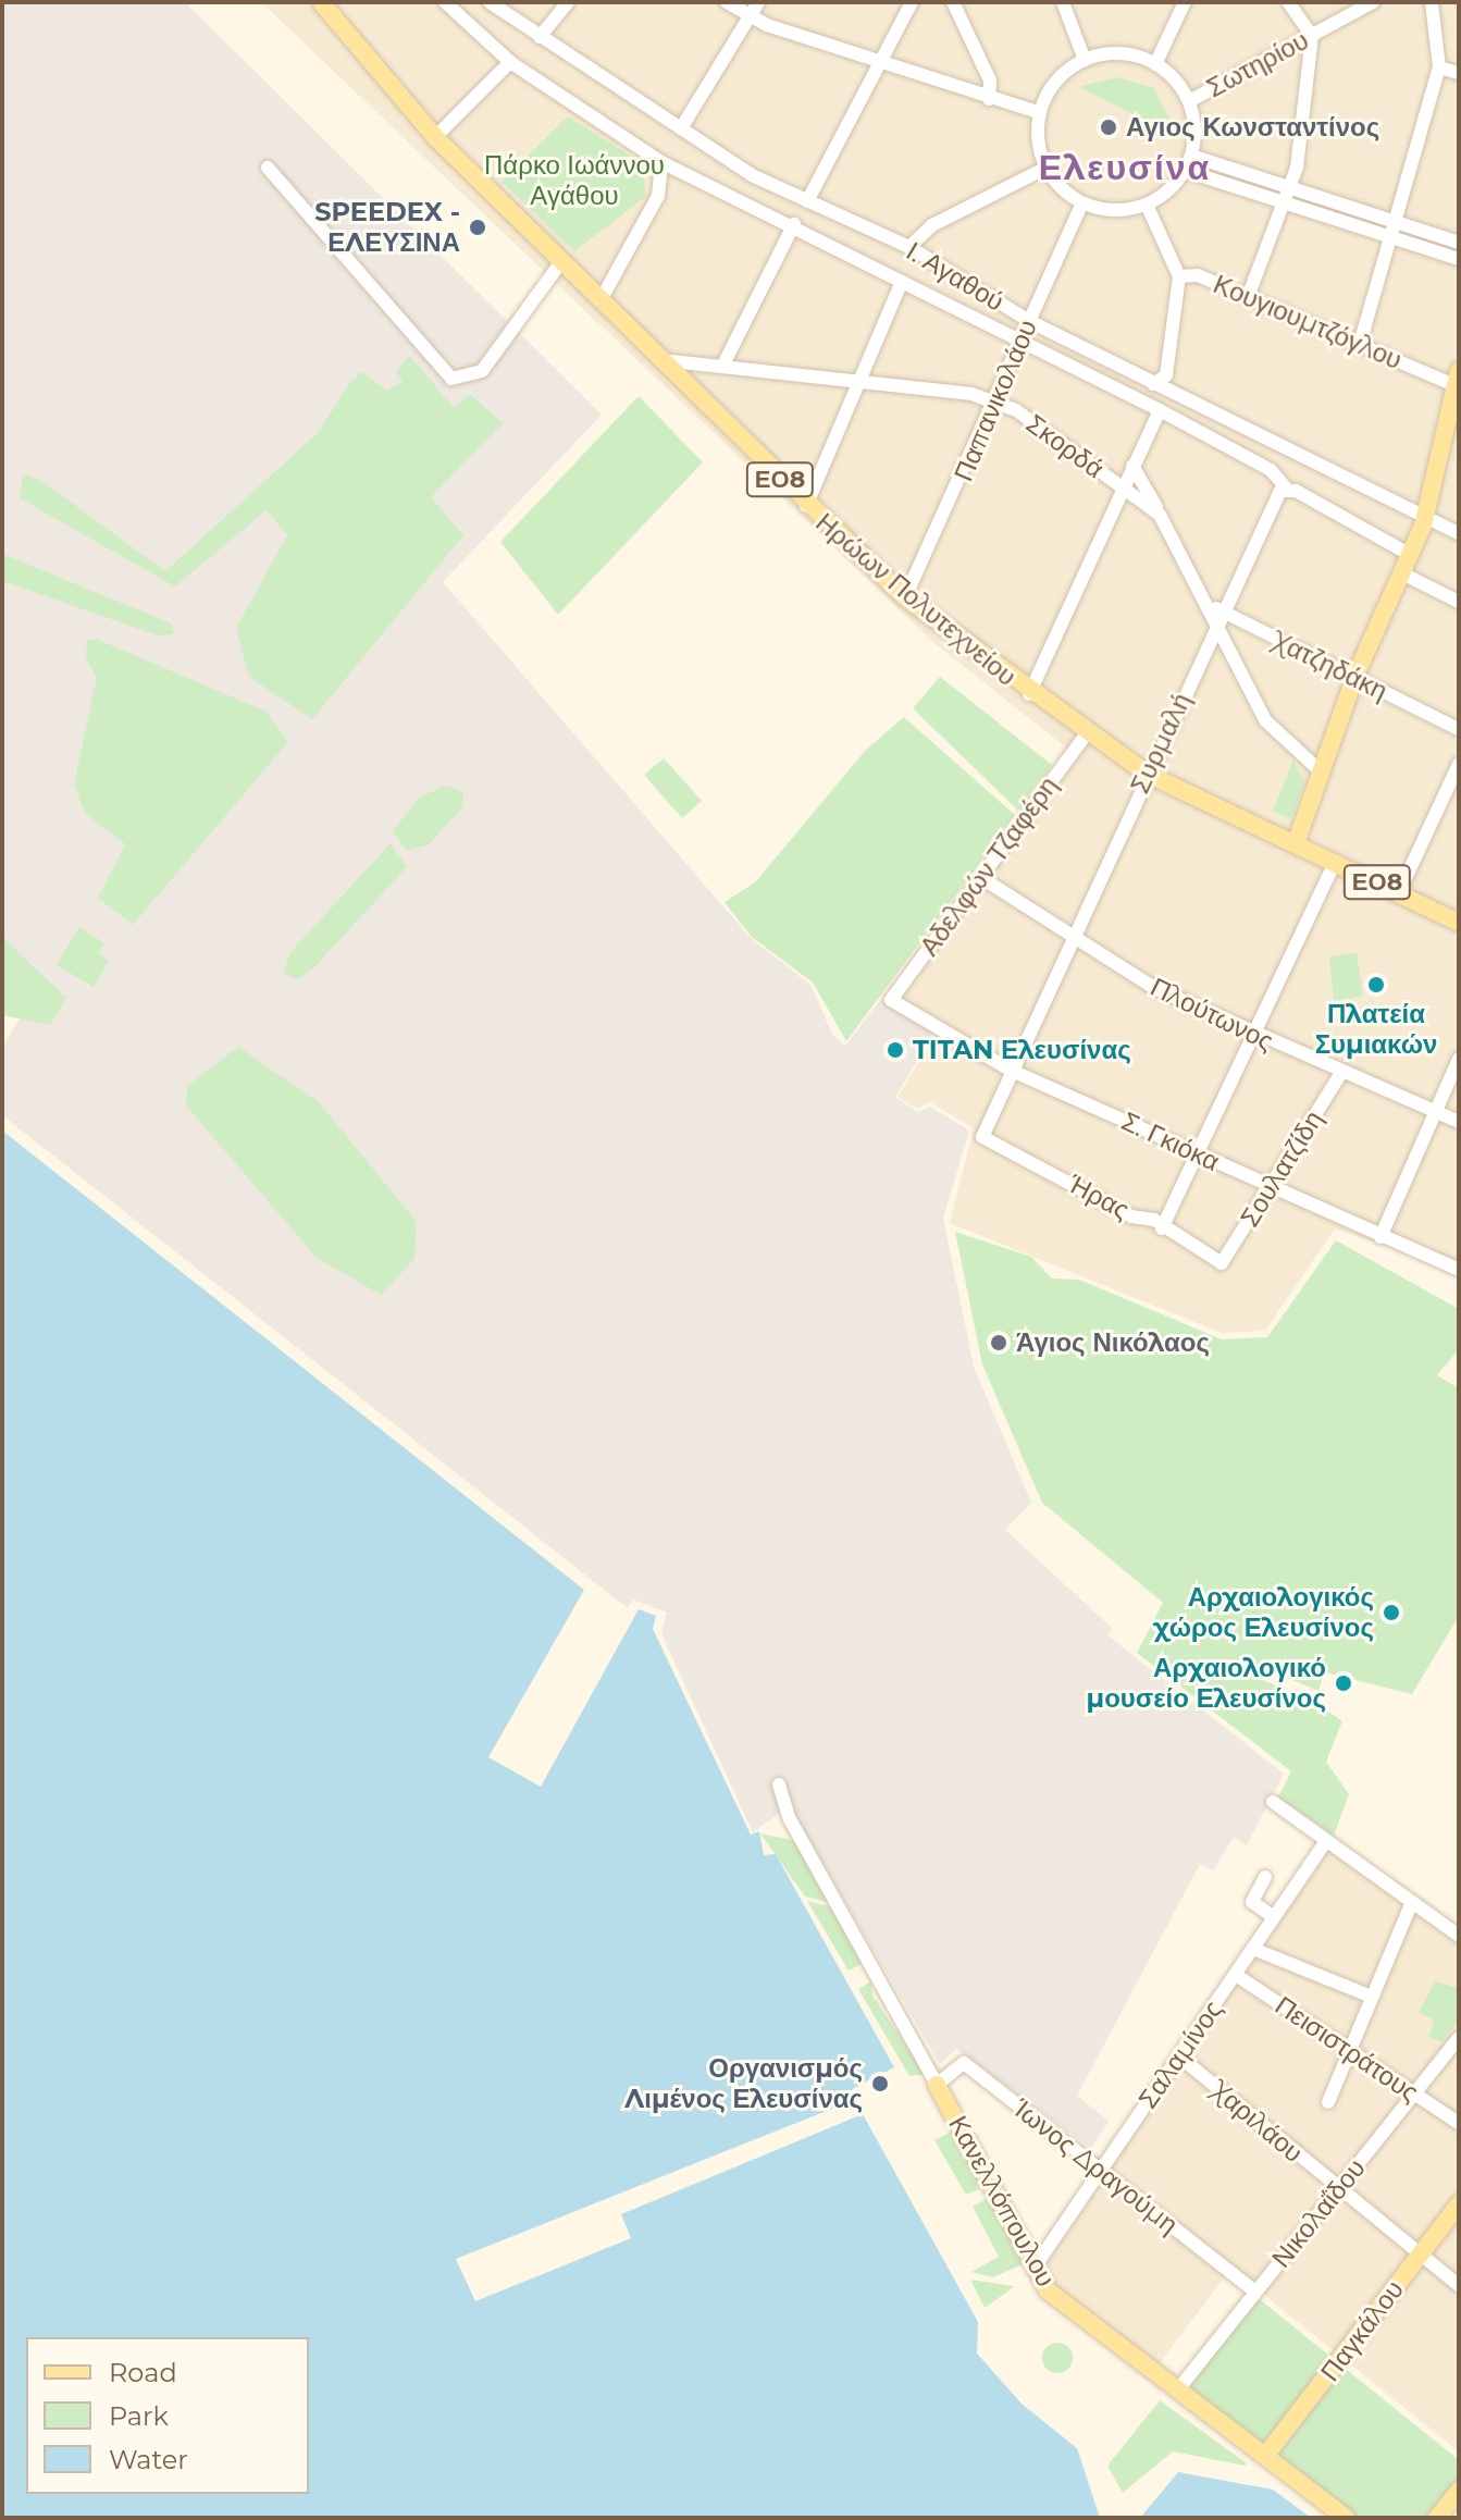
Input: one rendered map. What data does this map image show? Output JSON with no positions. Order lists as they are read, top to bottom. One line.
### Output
{"streets":{"main road":["ΕΟ8","Ηρώων Πολυτεχνείου","Κανελλόπουλου","Παγκάλου"],"street":["Σωτηρίου","Ι. Αγαθού","Κουγιουμτζόγλου","Παπανικολάου","Σκορδά","Χατζηδάκη","Συρμαλή","Αδελφών Τζαφέρη","Πλούτωνος","Σ. Γκιόκα","Σουλατζίδη","Ήρας","Πεισιστράτους","Σαλαμίνος","Χαριλάου","Ίωνος Δραγούμη","Νικολαΐδου"]},"crossings":[["Σωτηρίου","Κουγιουμτζόγλου"],["Σωτηρίου","Παπανικολάου"],["Ι. Αγαθού","Παπανικολάου"],["Κουγιουμτζόγλου","Παπανικολάου"],["Παπανικολάου","Σκορδά"],["Παπανικολάου","Ηρώων Πολυτεχνείου"],["Σκορδά","Ηρώων Πολυτεχνείου"],["Σκορδά","Χατζηδάκη"],["Σκορδά","Συρμαλή"],["Ηρώων Πολυτεχνείου","Συρμαλή"],["Ηρώων Πολυτεχνείου","Αδελφών Τζαφέρη"],["Χατζηδάκη","Συρμαλή"],["Συρμαλή","Πλούτωνος"],["Συρμαλή","Σ. Γκιόκα"],["Συρμαλή","Ήρας"],["Αδελφών Τζαφέρη","Πλούτωνος"],["Αδελφών Τζαφέρη","Σ. Γκιόκα"],["Πλούτωνος","Σουλατζίδη"],["Σ. Γκιόκα","Σουλατζίδη"],["Σουλατζίδη","Ήρας"],["Πεισιστράτους","Σαλαμίνος"],["Πεισιστράτους","Νικολαΐδου"],["Σαλαμίνος","Χαριλάου"],["Σαλαμίνος","Ίωνος Δραγούμη"],["Σαλαμίνος","Κανελλόπουλου"],["Χαριλάου","Νικολαΐδου"],["Χαριλάου","Παγκάλου"],["Ίωνος Δραγούμη","Κανελλόπουλου"],["Ίωνος Δραγούμη","Νικολαΐδου"],["Κανελλόπουλου","Νικολαΐδου"],["Κανελλόπουλου","Παγκάλου"]],"districts":["Ελευσίνα"],"parks":["Πάρκο Ιωάννου Αγάθου"],"places":["Αγιος Κωνσταντίνος","SPEEDEX - ΕΛΕΥΣΙΝΑ","Πλατεία Συμιακών","TITAN Ελευσίνας","Άγιος Νικόλαος","Αρχαιολογικός χώρος Ελευσίνος","Αρχαιολογικό μουσείο Ελευσίνος","Οργανισμός Λιμένος Ελευσίνας"],"legend":["Road","Park","Water"]}
